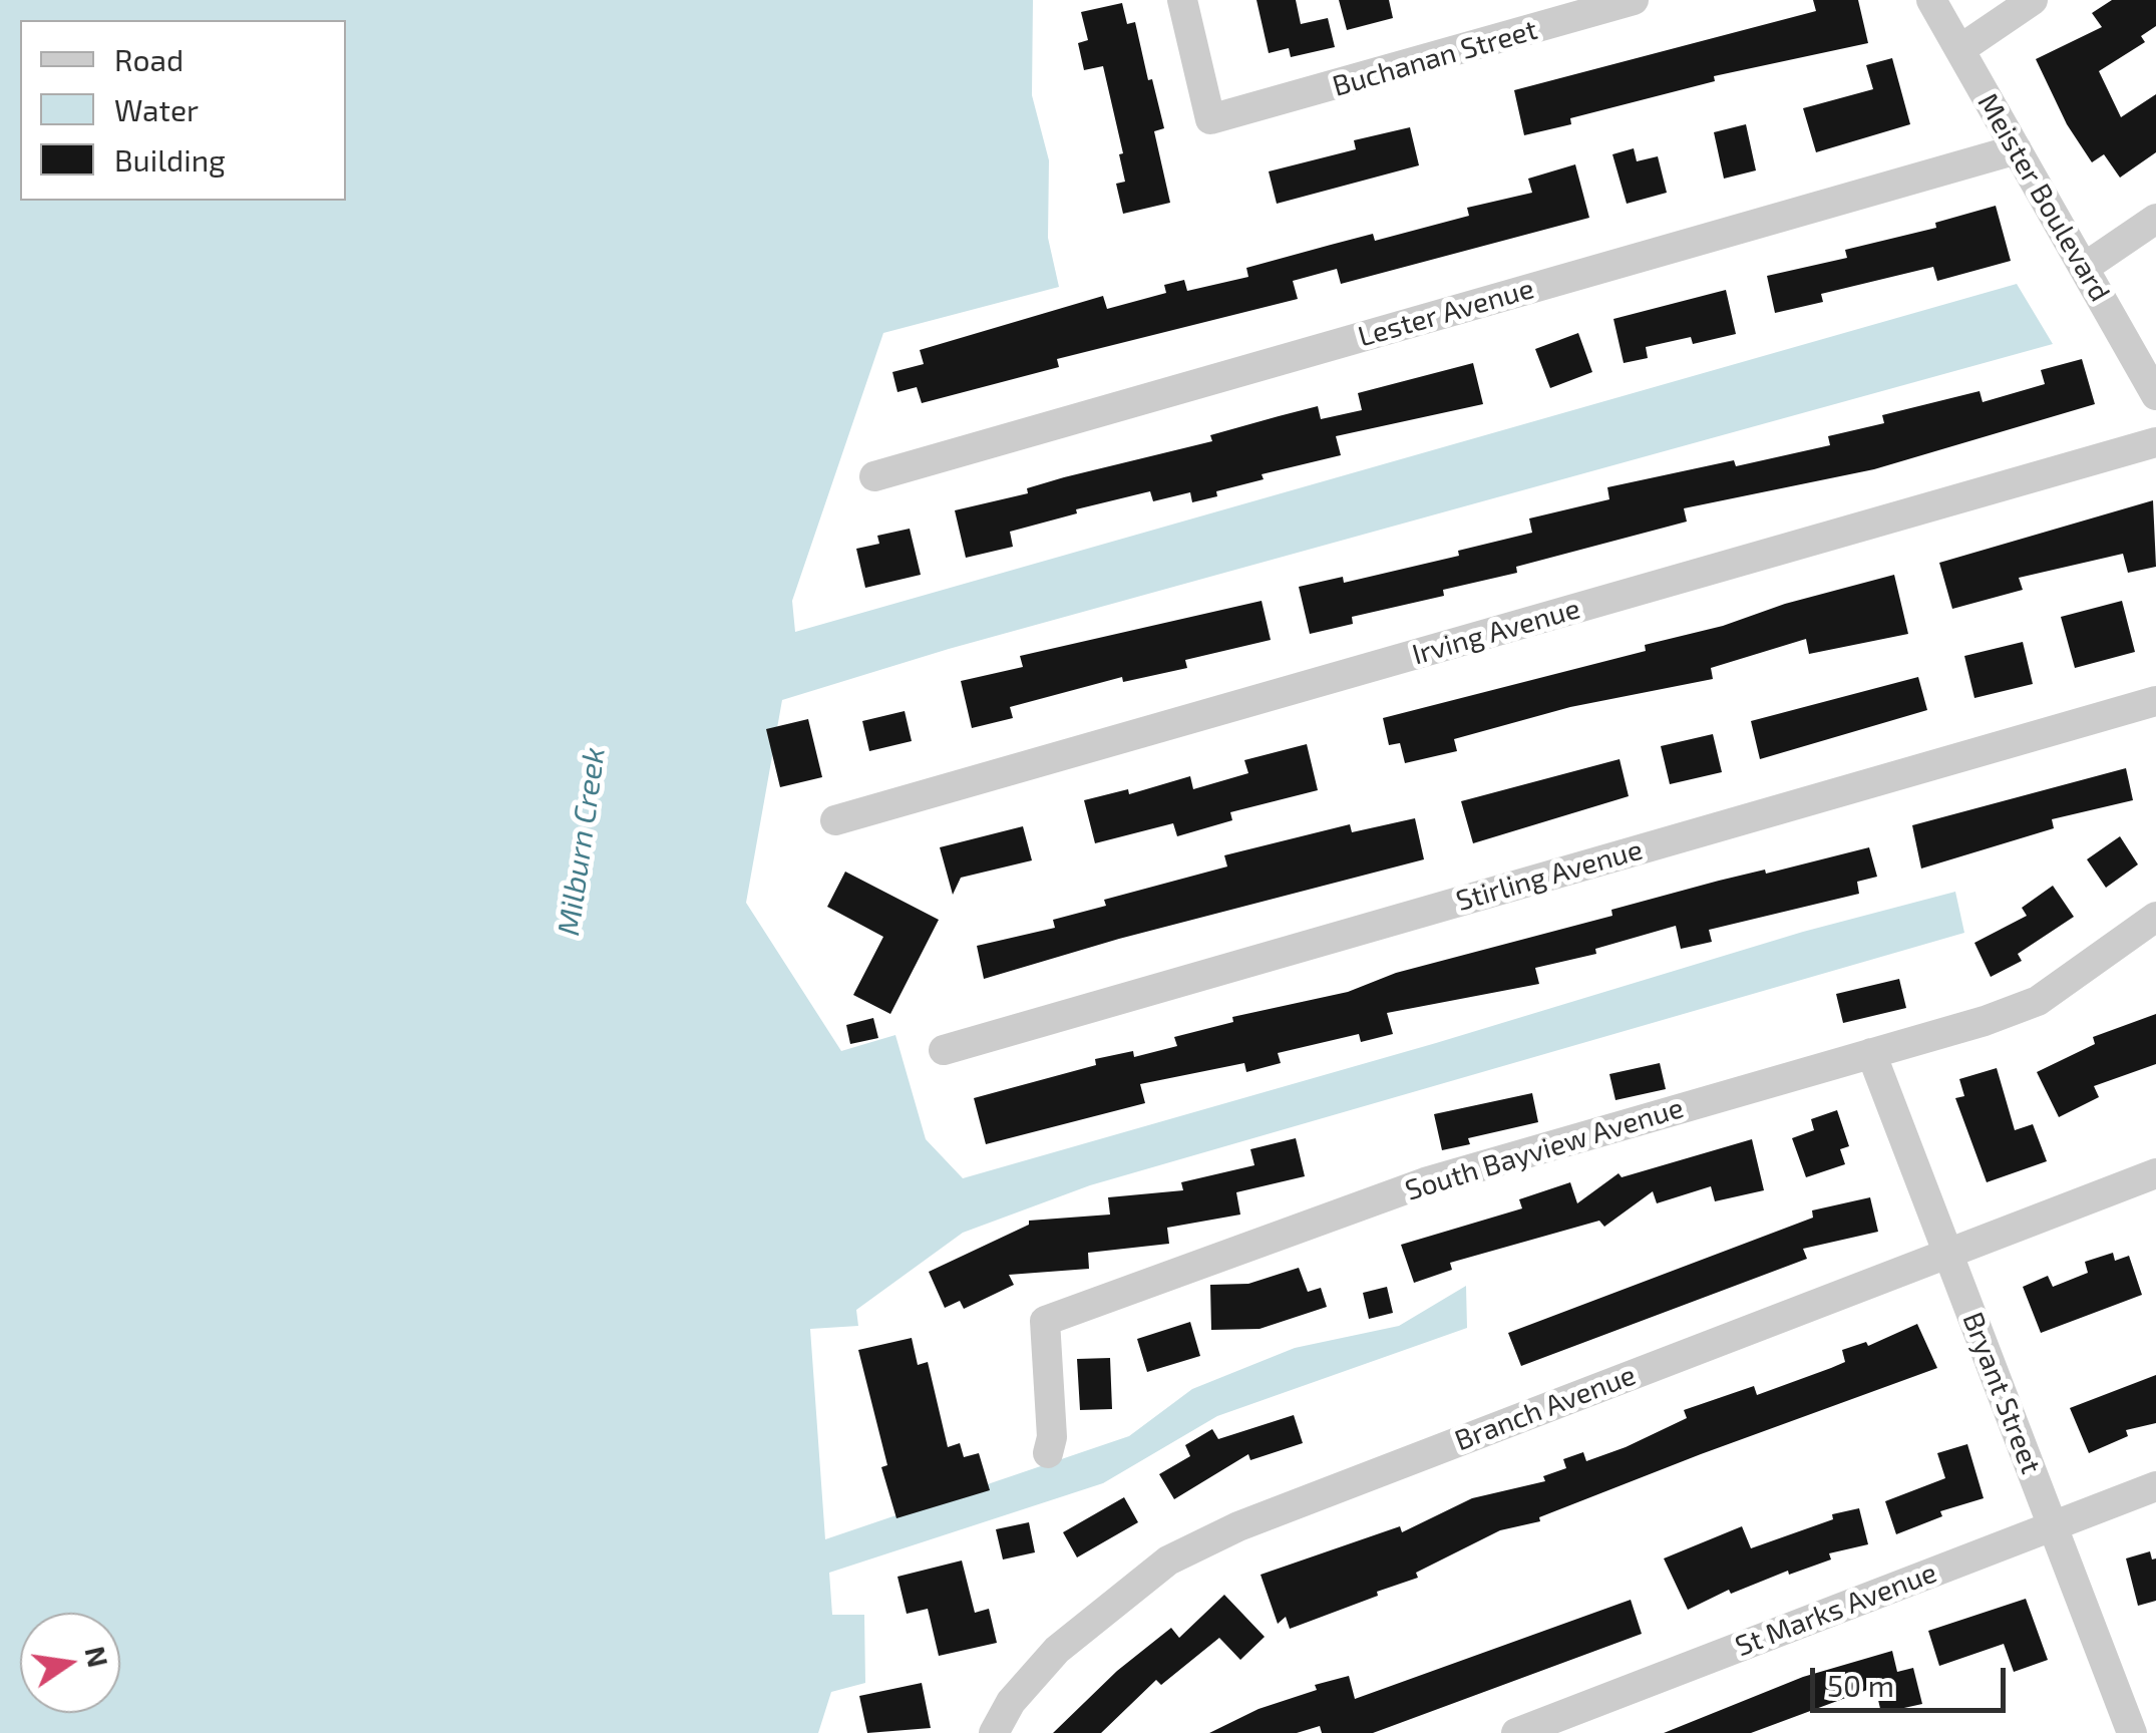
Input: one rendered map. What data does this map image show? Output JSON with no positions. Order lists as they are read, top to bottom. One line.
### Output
{"streets":{"street":["Buchanan Street","Meister Boulevard","Lester Avenue","Irving Avenue","Stirling Avenue","South Bayview Avenue","Bryant Street","Branch Avenue","St Marks Avenue"]},"crossings":[["Meister Boulevard","Lester Avenue"],["South Bayview Avenue","Bryant Street"],["Bryant Street","Branch Avenue"],["Bryant Street","St Marks Avenue"]],"water":["Milburn Creek"],"legend":["Road","Water","Building"],"scale_bar":"50 m","north":"right"}
